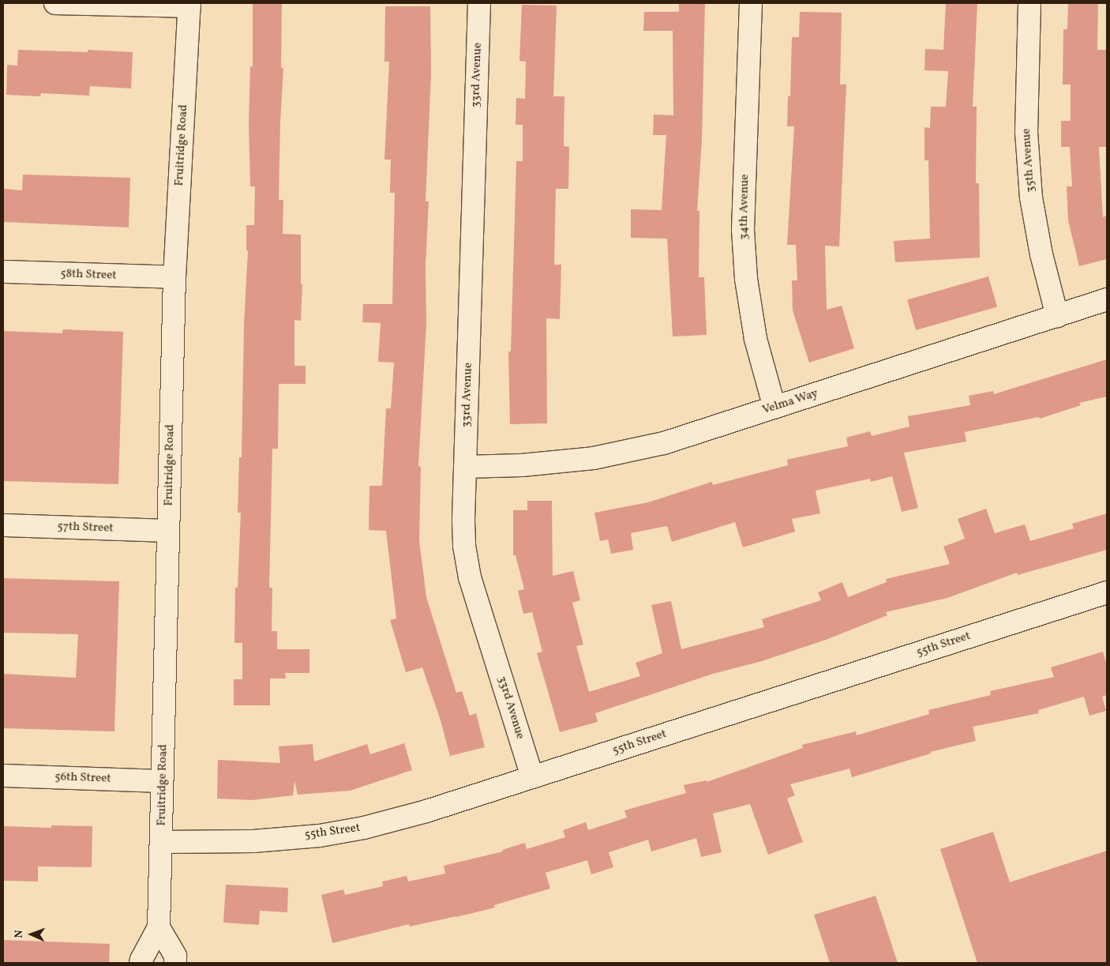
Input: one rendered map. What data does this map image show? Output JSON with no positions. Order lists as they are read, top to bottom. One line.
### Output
{"streets":{"street":["33rd Avenue","Fruitridge Road","35th Avenue","34th Avenue","58th Street","Velma Way","57th Street","55th Street","56th Street"]},"crossings":[["33rd Avenue","Velma Way"],["33rd Avenue","55th Street"],["Fruitridge Road","58th Street"],["Fruitridge Road","57th Street"],["Fruitridge Road","55th Street"],["Fruitridge Road","56th Street"],["35th Avenue","Velma Way"],["34th Avenue","Velma Way"]],"north":"left"}
